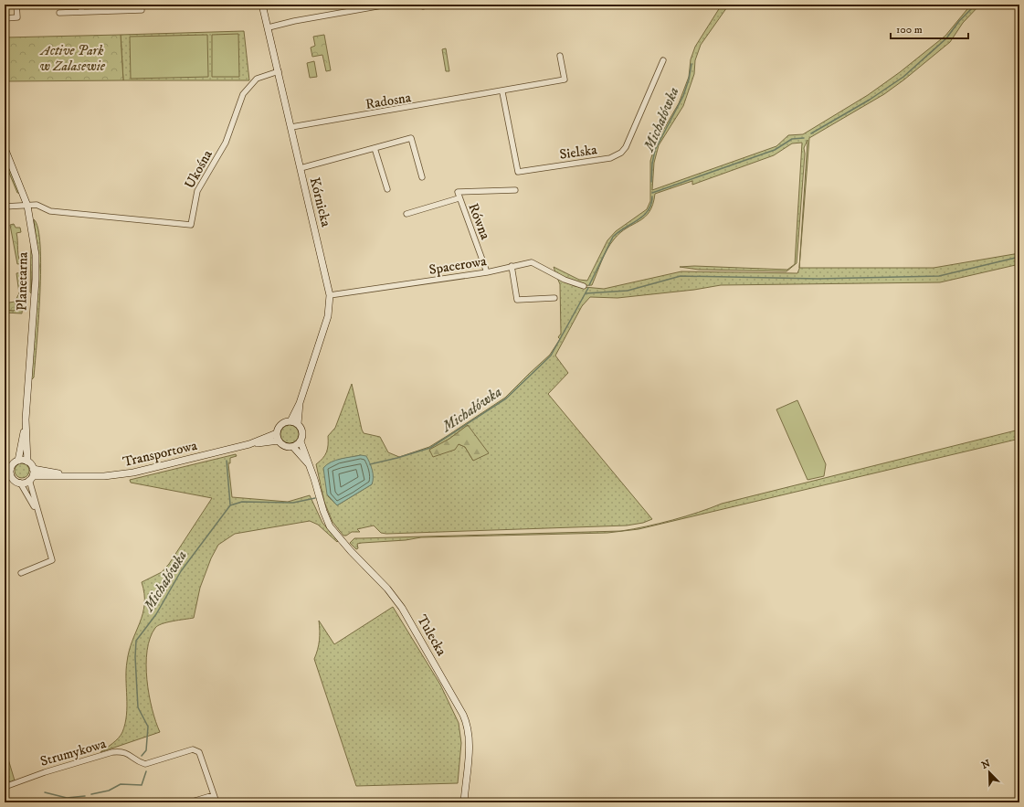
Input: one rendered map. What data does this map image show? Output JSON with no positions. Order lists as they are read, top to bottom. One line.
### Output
{"streets":{"street":["Radosna","Sielska","Ukośna","Kórnicka","Równa","Spacerowa","Planetarna","Transportowa","Tulecka","Strumykowa"]},"crossings":[["Radosna","Sielska"],["Radosna","Kórnicka"],["Ukośna","Kórnicka"],["Ukośna","Planetarna"],["Kórnicka","Spacerowa"],["Kórnicka","Transportowa"],["Równa","Spacerowa"],["Planetarna","Transportowa"]],"water":["Michałówka"],"parks":["Active Park w Zalasewie"],"scale_bar":"100 m","north":"top left"}
